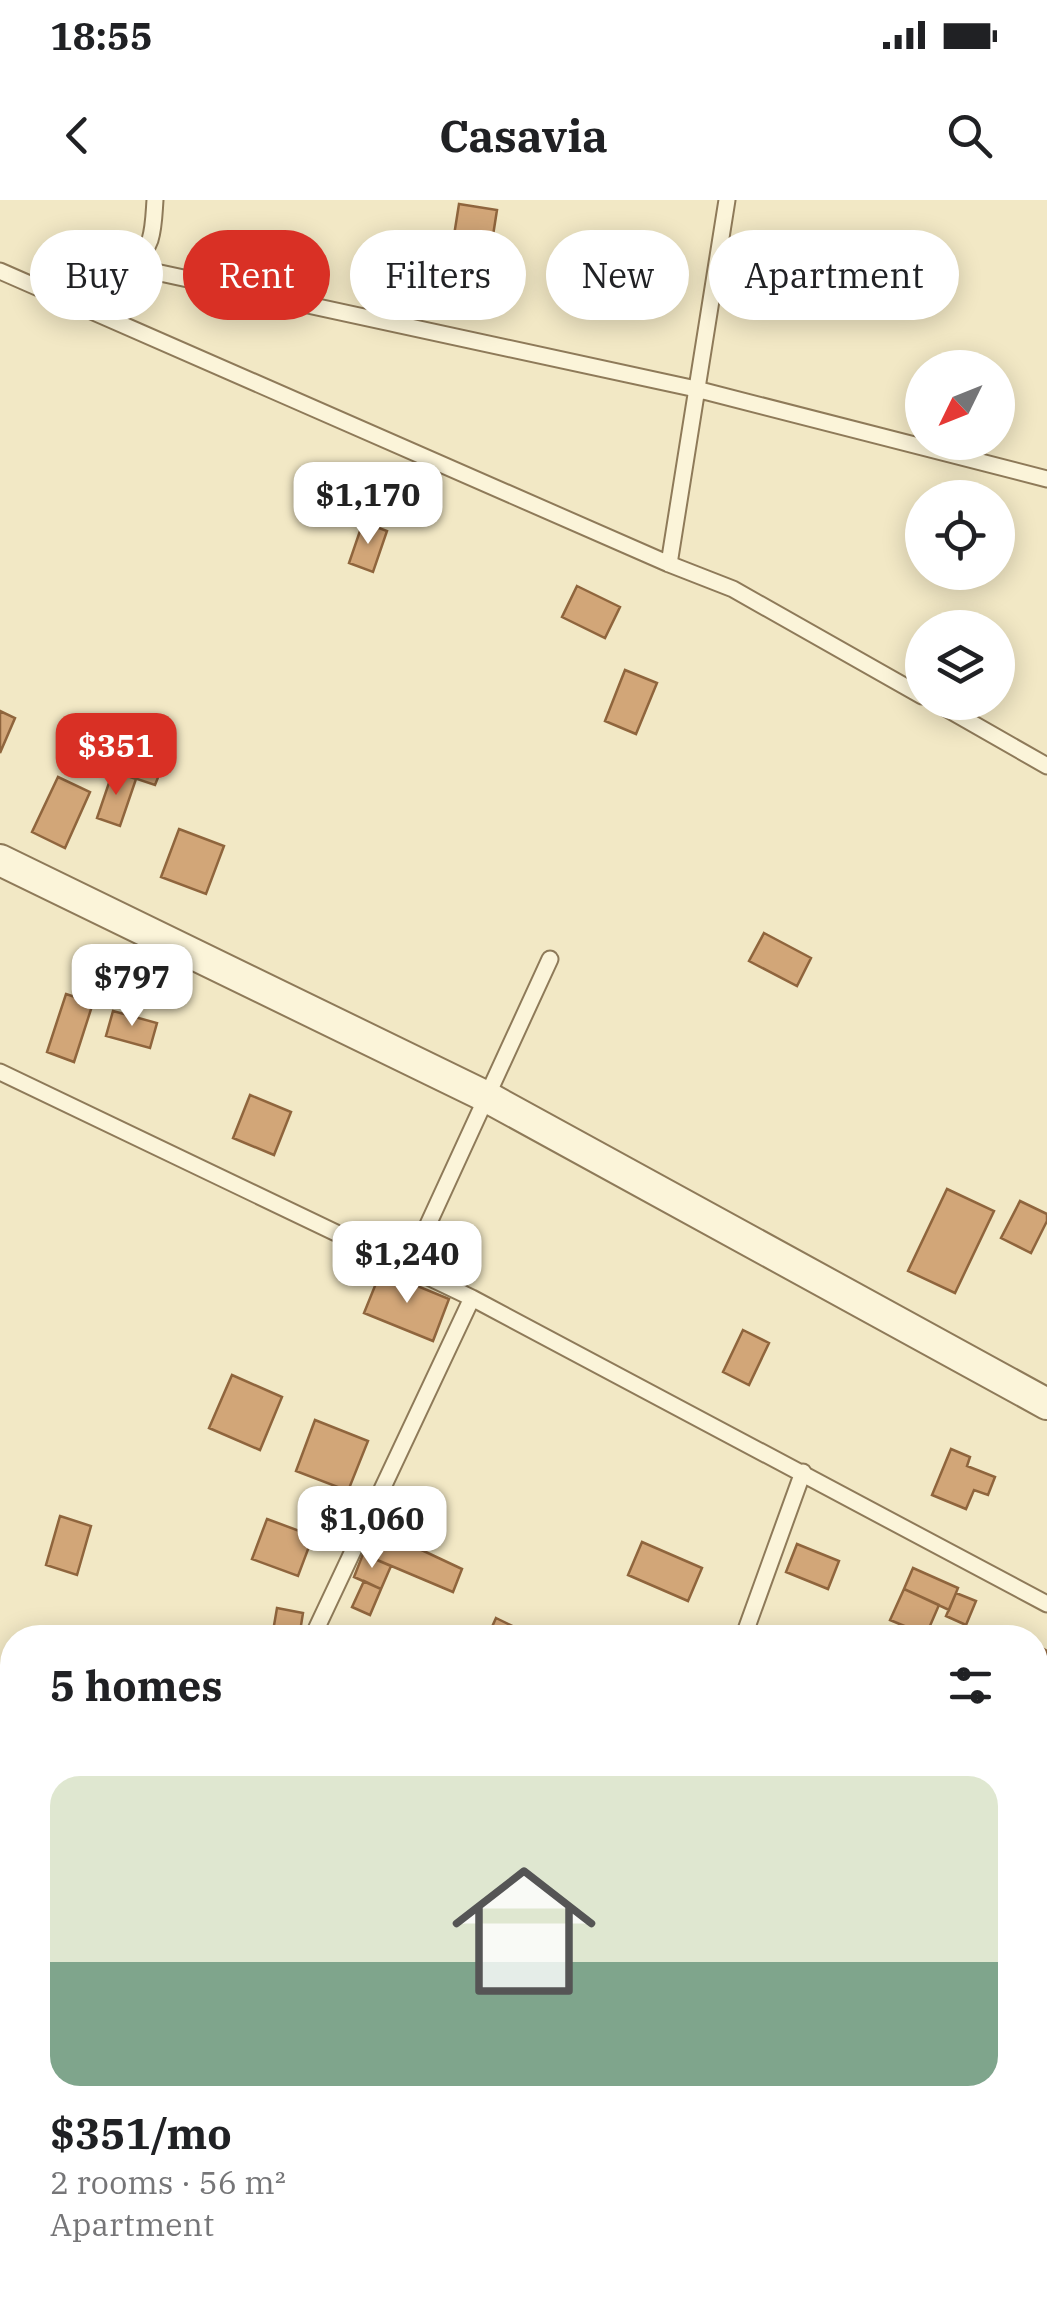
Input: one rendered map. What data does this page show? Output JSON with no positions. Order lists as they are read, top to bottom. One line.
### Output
{"north":"bottom left","page":{"status":"18:55","header":"Casavia","chip":["Buy","Rent","Filters","New","Apartment"],"price":["$1,170","$351","$797","$1,240","$1,060"],"heading":"5 homes","list":[{"name":"$351/mo","note":"2 rooms · 56 m² · Apartment"}]}}
